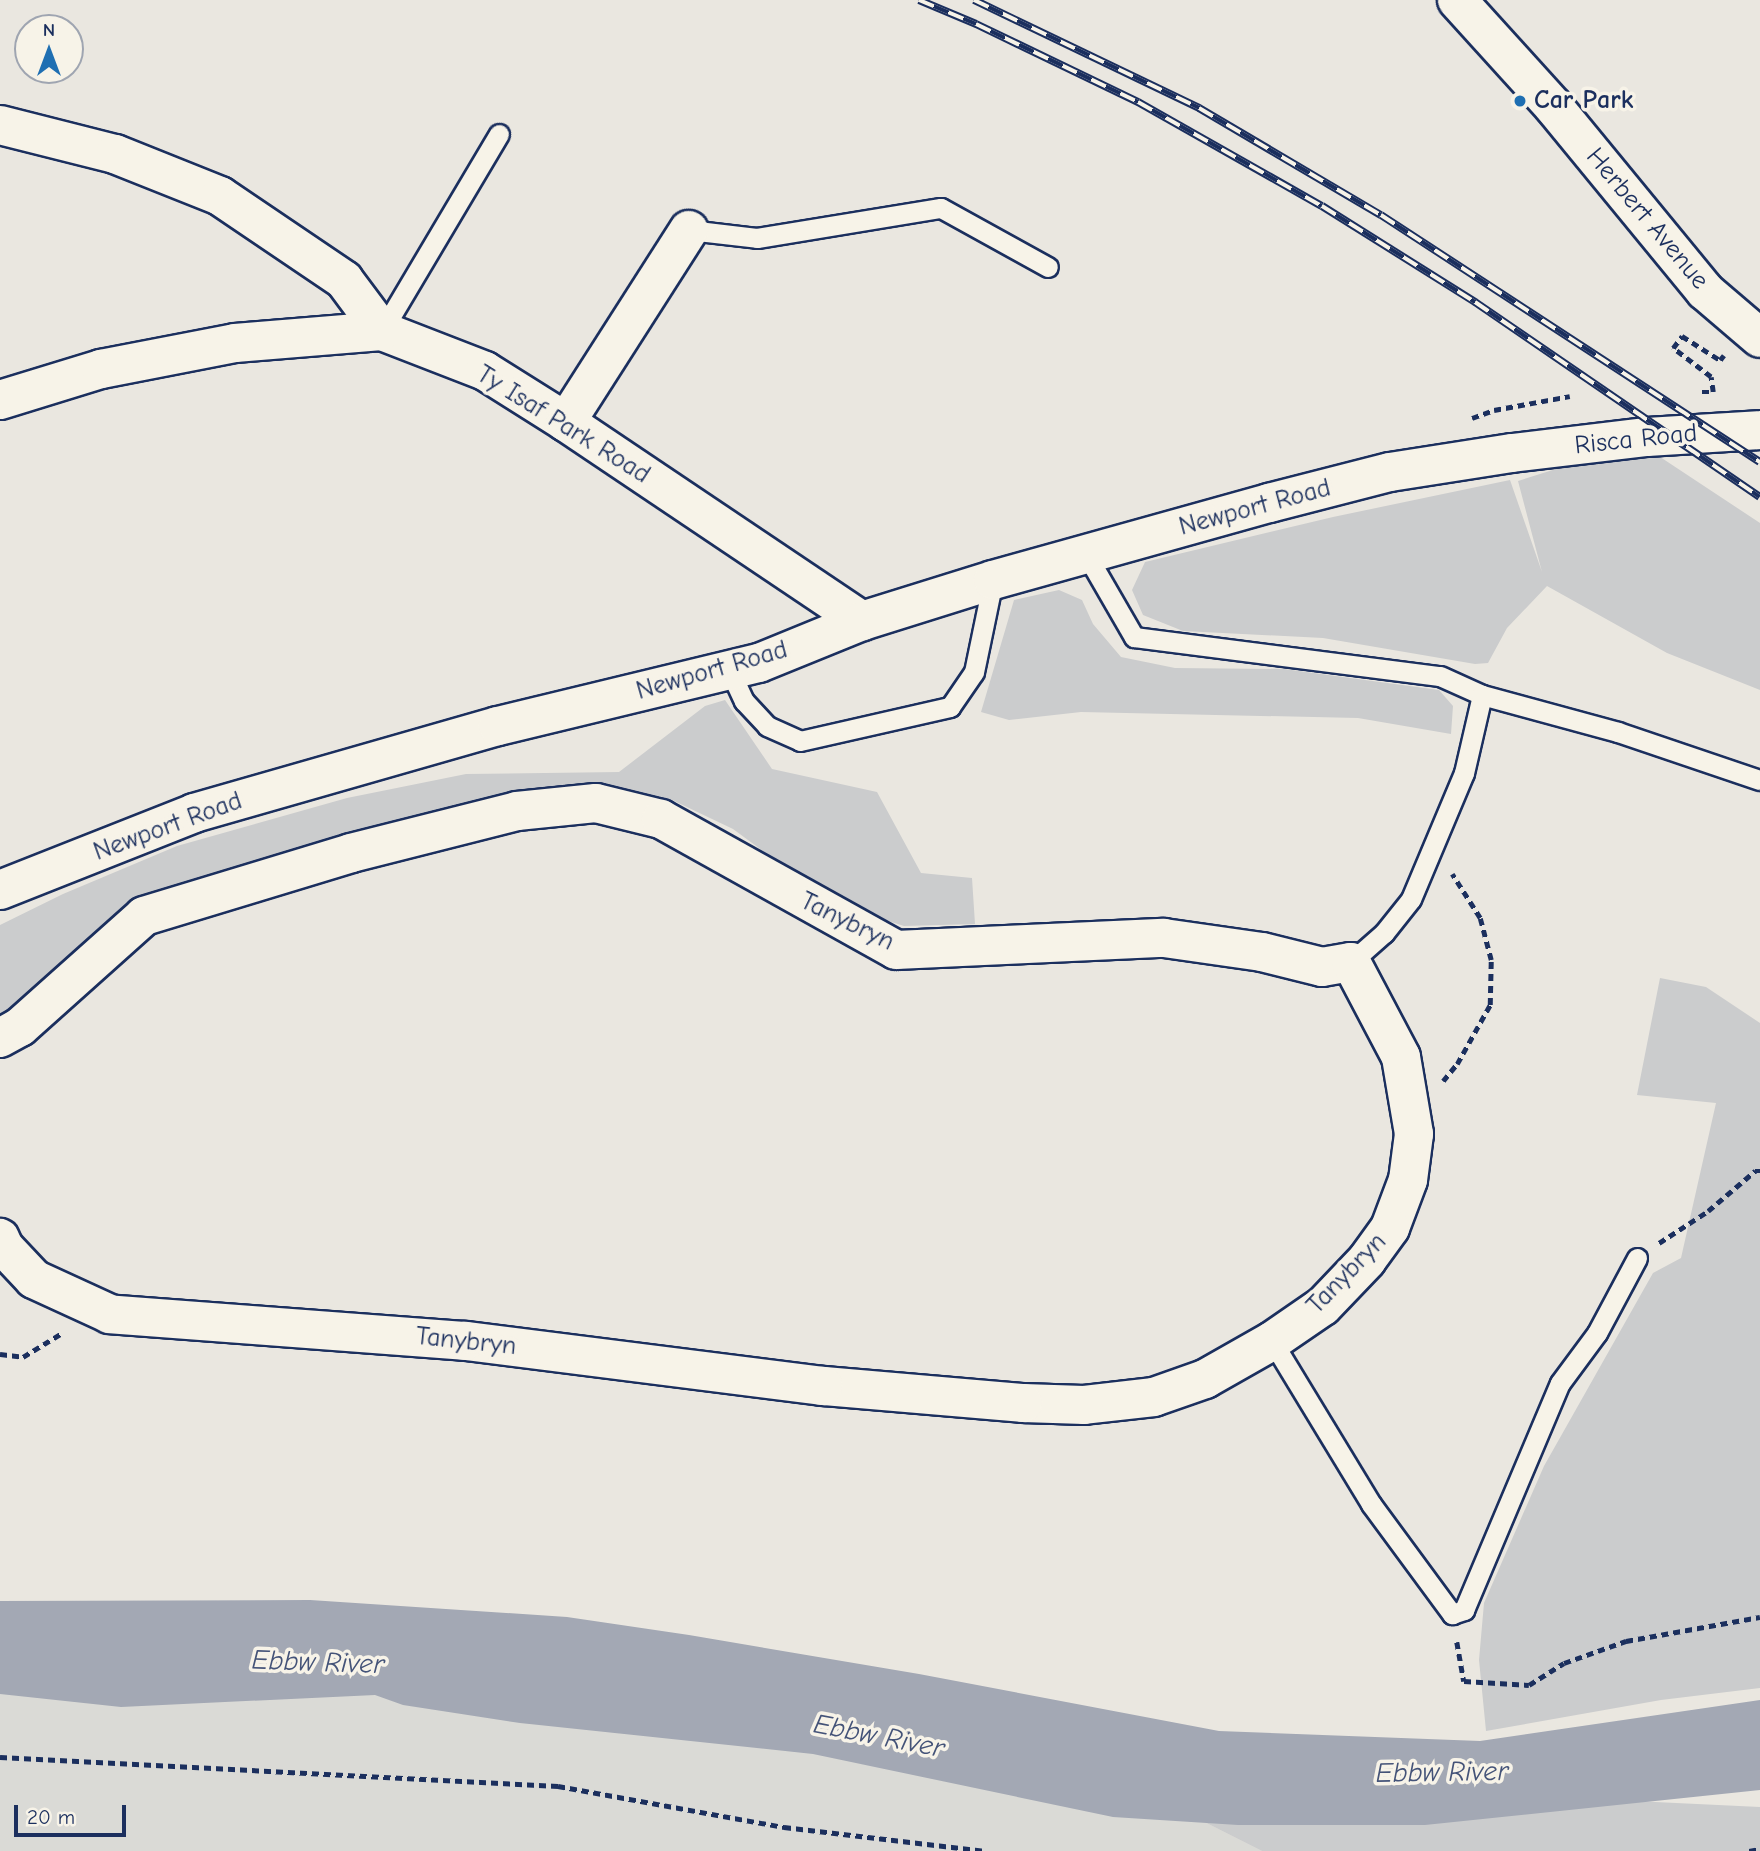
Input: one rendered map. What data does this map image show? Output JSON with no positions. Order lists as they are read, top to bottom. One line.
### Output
{"streets":{"street":["Herbert Avenue","Ty Isaf Park Road","Risca Road","Newport Road","Tanybryn"]},"crossings":[["Ty Isaf Park Road","Newport Road"],["Risca Road","Newport Road"]],"water":["Ebbw River"],"places":["Car Park"],"scale_bar":"20 m","north":"top"}
